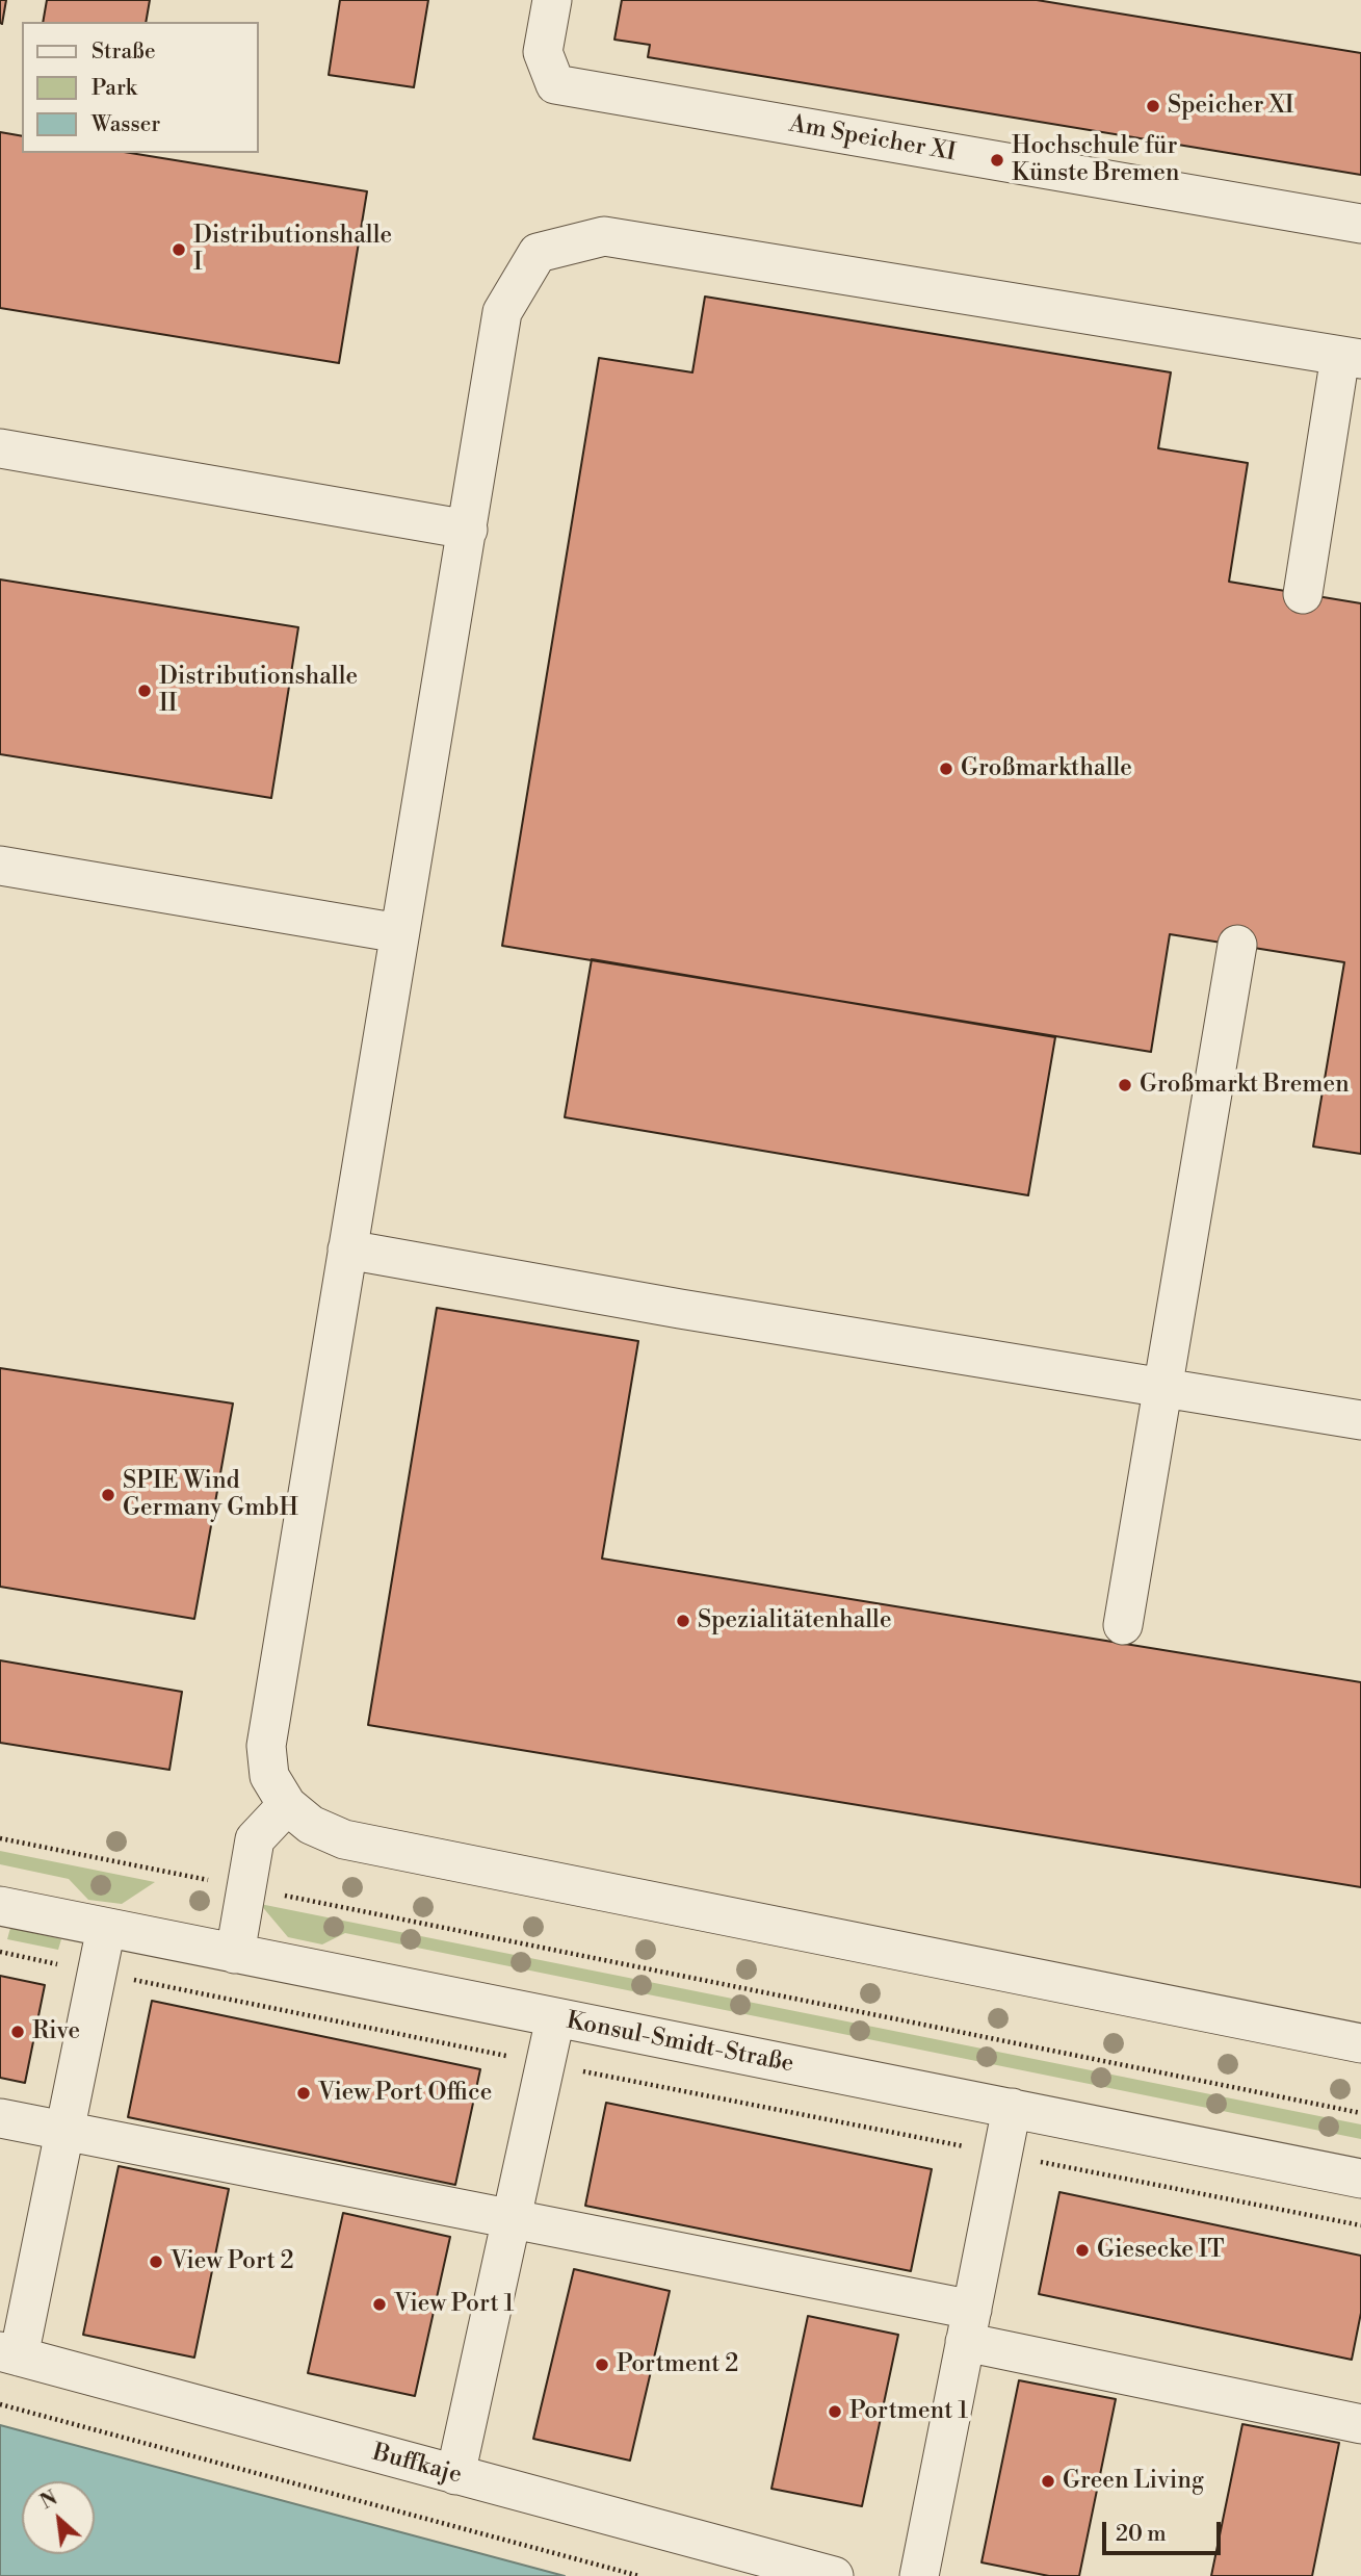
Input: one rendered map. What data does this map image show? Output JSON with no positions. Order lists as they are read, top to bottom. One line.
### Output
{"streets":{"street":["Am Speicher XI","Konsul-Smidt-Straße","Buffkaje"]},"places":["Speicher XI","Hochschule für Künste Bremen","Distributionshalle I","Distributionshalle II","Großmarkthalle","Großmarkt Bremen","SPIE Wind Germany GmbH","Spezialitätenhalle","Rive","View Port Office","Giesecke IT","View Port 2","View Port 1","Portment 2","Portment 1","Green Living"],"legend":["Straße","Park","Wasser"],"scale_bar":"20 m","north":"top left"}
